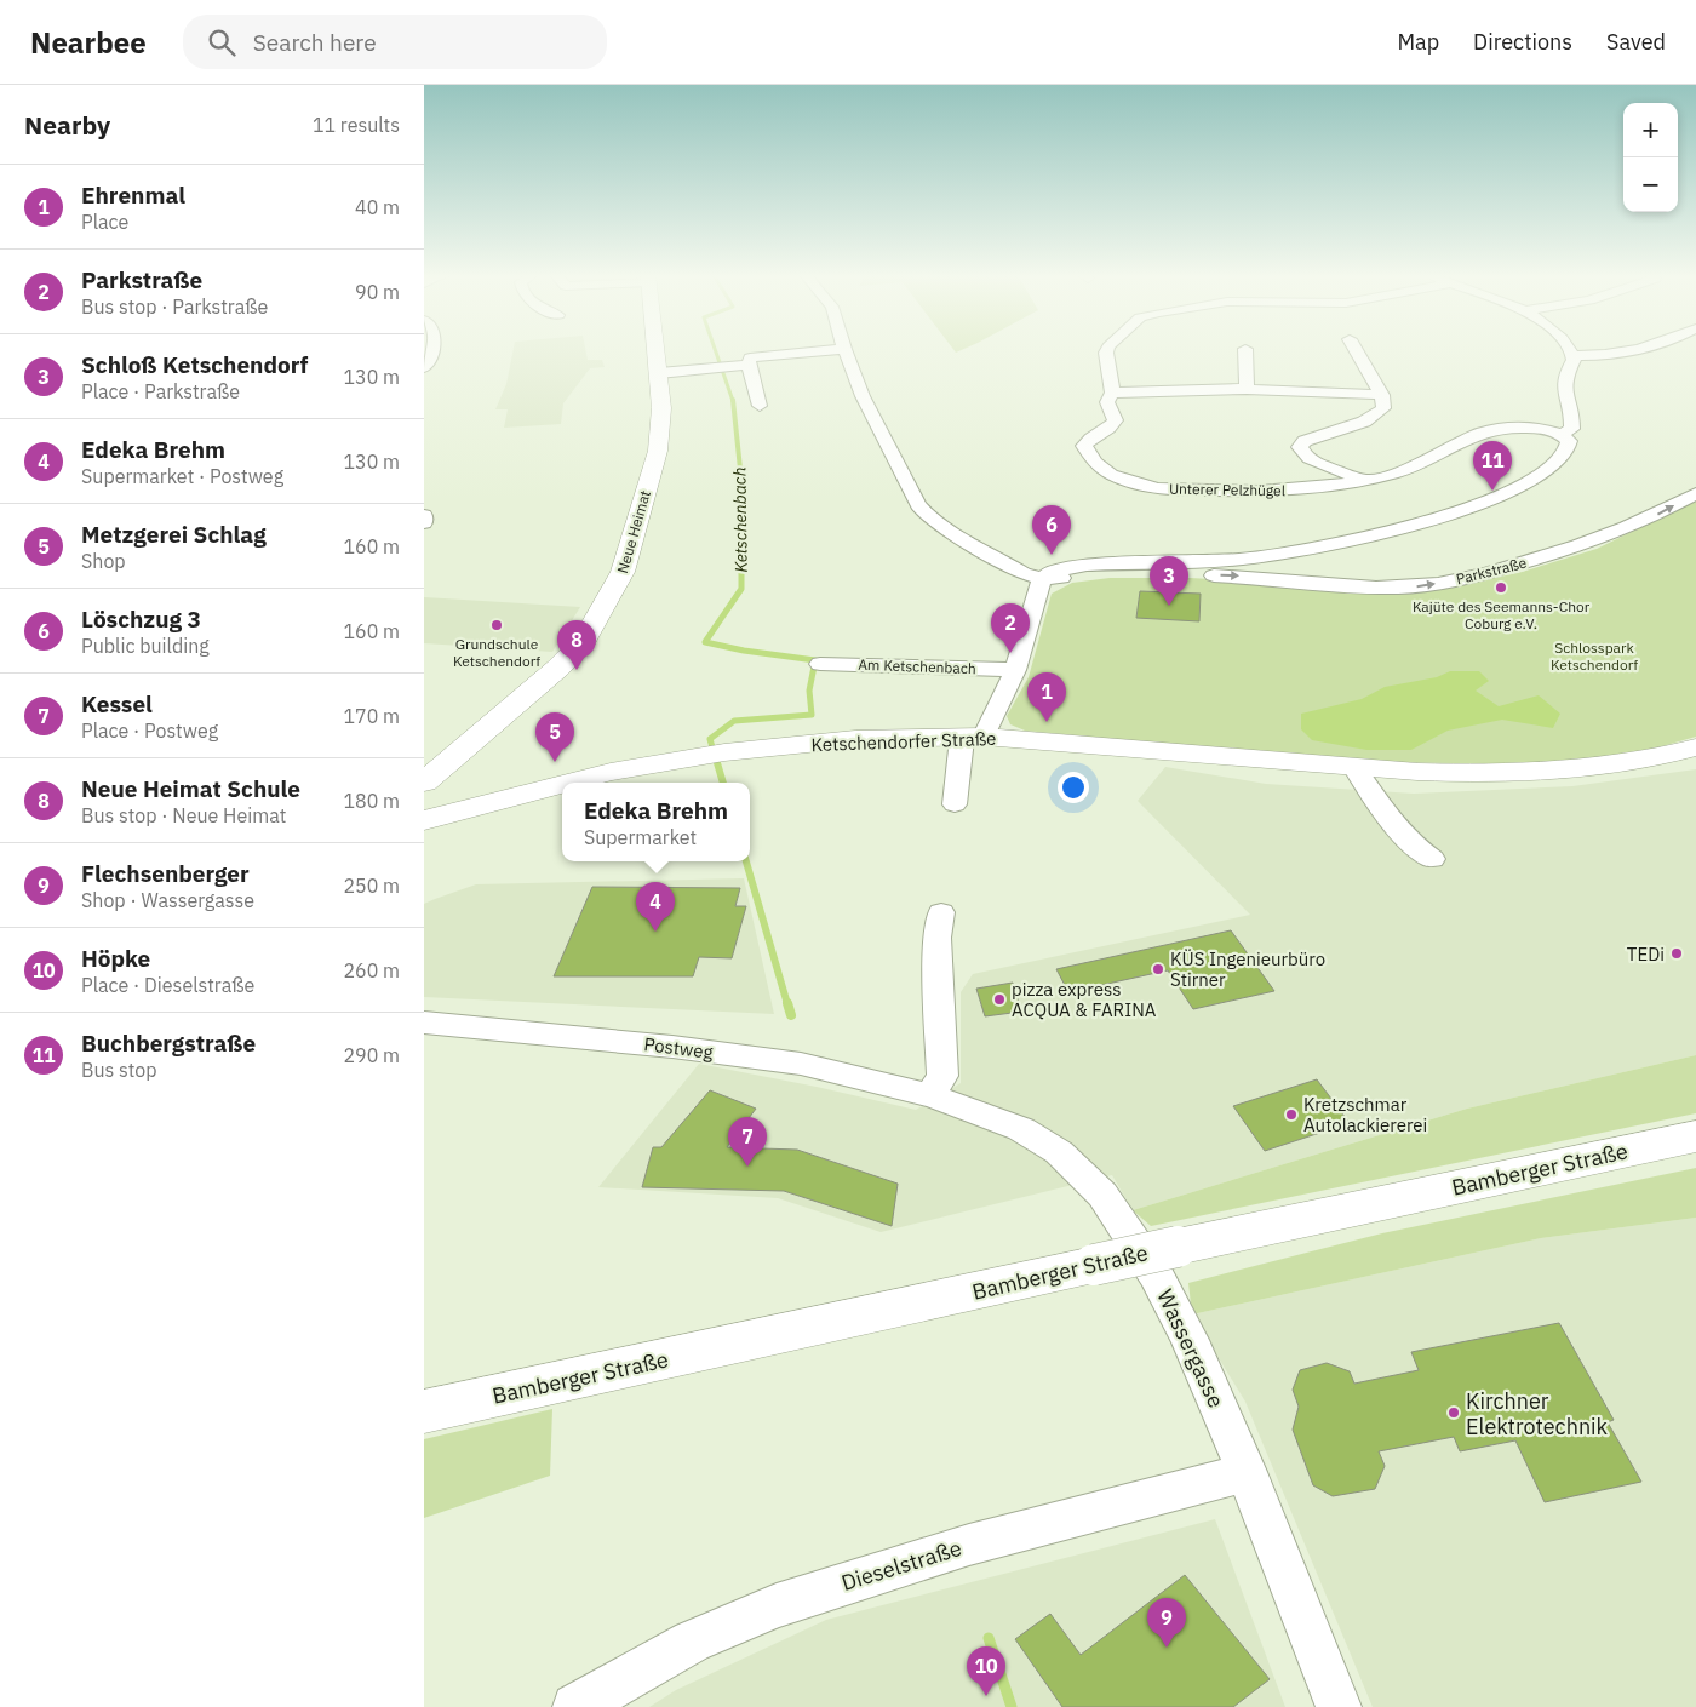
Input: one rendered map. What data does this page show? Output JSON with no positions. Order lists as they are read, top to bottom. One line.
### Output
{"streets":{"street":["Unterer Pelzhügel","Neue Heimat","Parkstraße","Am Ketschenbach","Ketschendorfer Straße","Postweg","Bamberger Straße","Wassergasse","Dieselstraße"]},"crossings":[["Postweg","Wassergasse"],["Wassergasse","Dieselstraße"]],"water":["Ketschenbach"],"parks":["Schlosspark Ketschendorf"],"places":["Kajüte des Seemanns-Chor Coburg e.V.","Grundschule Ketschendorf","TEDi","KÜS Ingenieurbüro Stirner","pizza express ACQUA & FARINA","Kretzschmar Autolackiererei","Kirchner Elektrotechnik"],"page":{"header":"Nearbee","search":"Search here","nav":["Map","Directions","Saved"],"heading":["Nearby","11 results"],"map_buttons":["+","−"],"list":[{"mark":"1","name":"Ehrenmal","note":"Place","value":"40 m"},{"mark":"2","name":"Parkstraße","note":"Bus stop · Parkstraße","value":"90 m"},{"mark":"3","name":"Schloß Ketschendorf","note":"Place · Parkstraße","value":"130 m"},{"mark":"4","name":"Edeka Brehm","note":"Supermarket · Postweg","value":"130 m"},{"mark":"5","name":"Metzgerei Schlag","note":"Shop","value":"160 m"},{"mark":"6","name":"Löschzug 3","note":"Public building","value":"160 m"},{"mark":"7","name":"Kessel","note":"Place · Postweg","value":"170 m"},{"mark":"8","name":"Neue Heimat Schule","note":"Bus stop · Neue Heimat","value":"180 m"},{"mark":"9","name":"Flechsenberger","note":"Shop · Wassergasse","value":"250 m"},{"mark":"10","name":"Höpke","note":"Place · Dieselstraße","value":"260 m"},{"mark":"11","name":"Buchbergstraße","note":"Bus stop","value":"290 m"}],"pins":["11","6","3","2","8","1","5","4","7","9","10"],"popup":["Edeka Brehm","Supermarket"]}}
